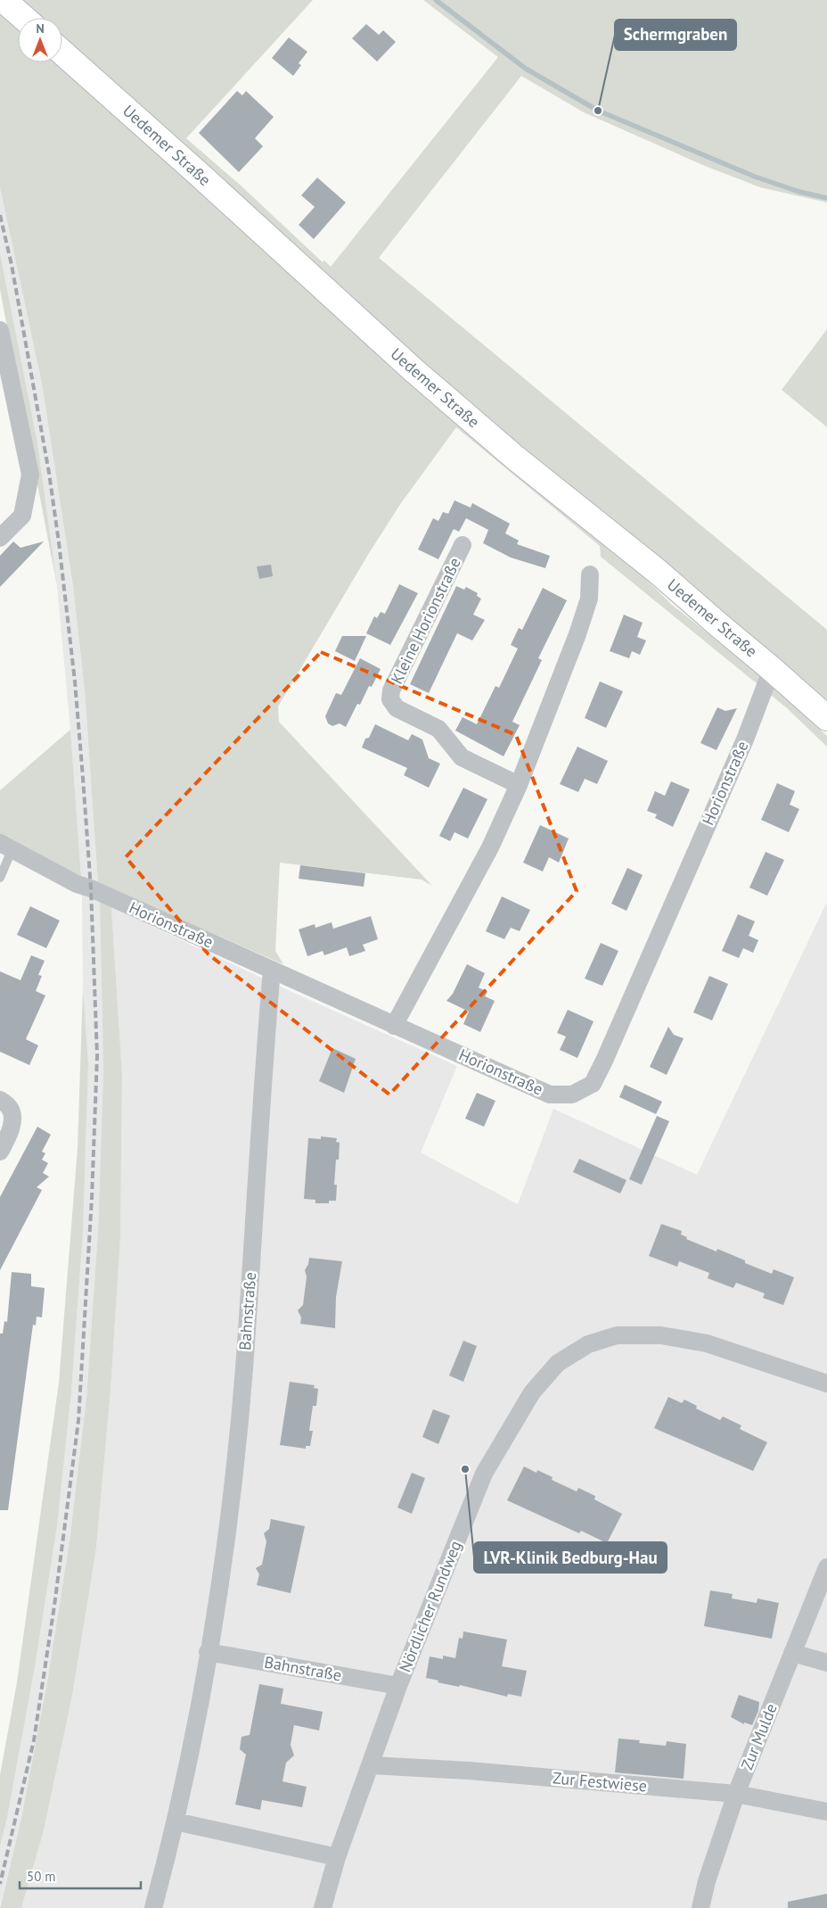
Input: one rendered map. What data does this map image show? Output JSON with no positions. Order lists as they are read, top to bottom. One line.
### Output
{"streets":{"main road":["Uedemer Straße"],"street":["Kleine Horionstraße","Horionstraße","Bahnstraße","Nördlicher Rundweg","Zur Mulde","Zur Festwiese"]},"crossings":[["Uedemer Straße","Horionstraße"],["Horionstraße","Bahnstraße"],["Bahnstraße","Nördlicher Rundweg"],["Nördlicher Rundweg","Zur Festwiese"],["Zur Mulde","Zur Festwiese"]],"places":["Schermgraben","LVR-Klinik Bedburg-Hau"],"scale_bar":"50 m","north":"top"}
